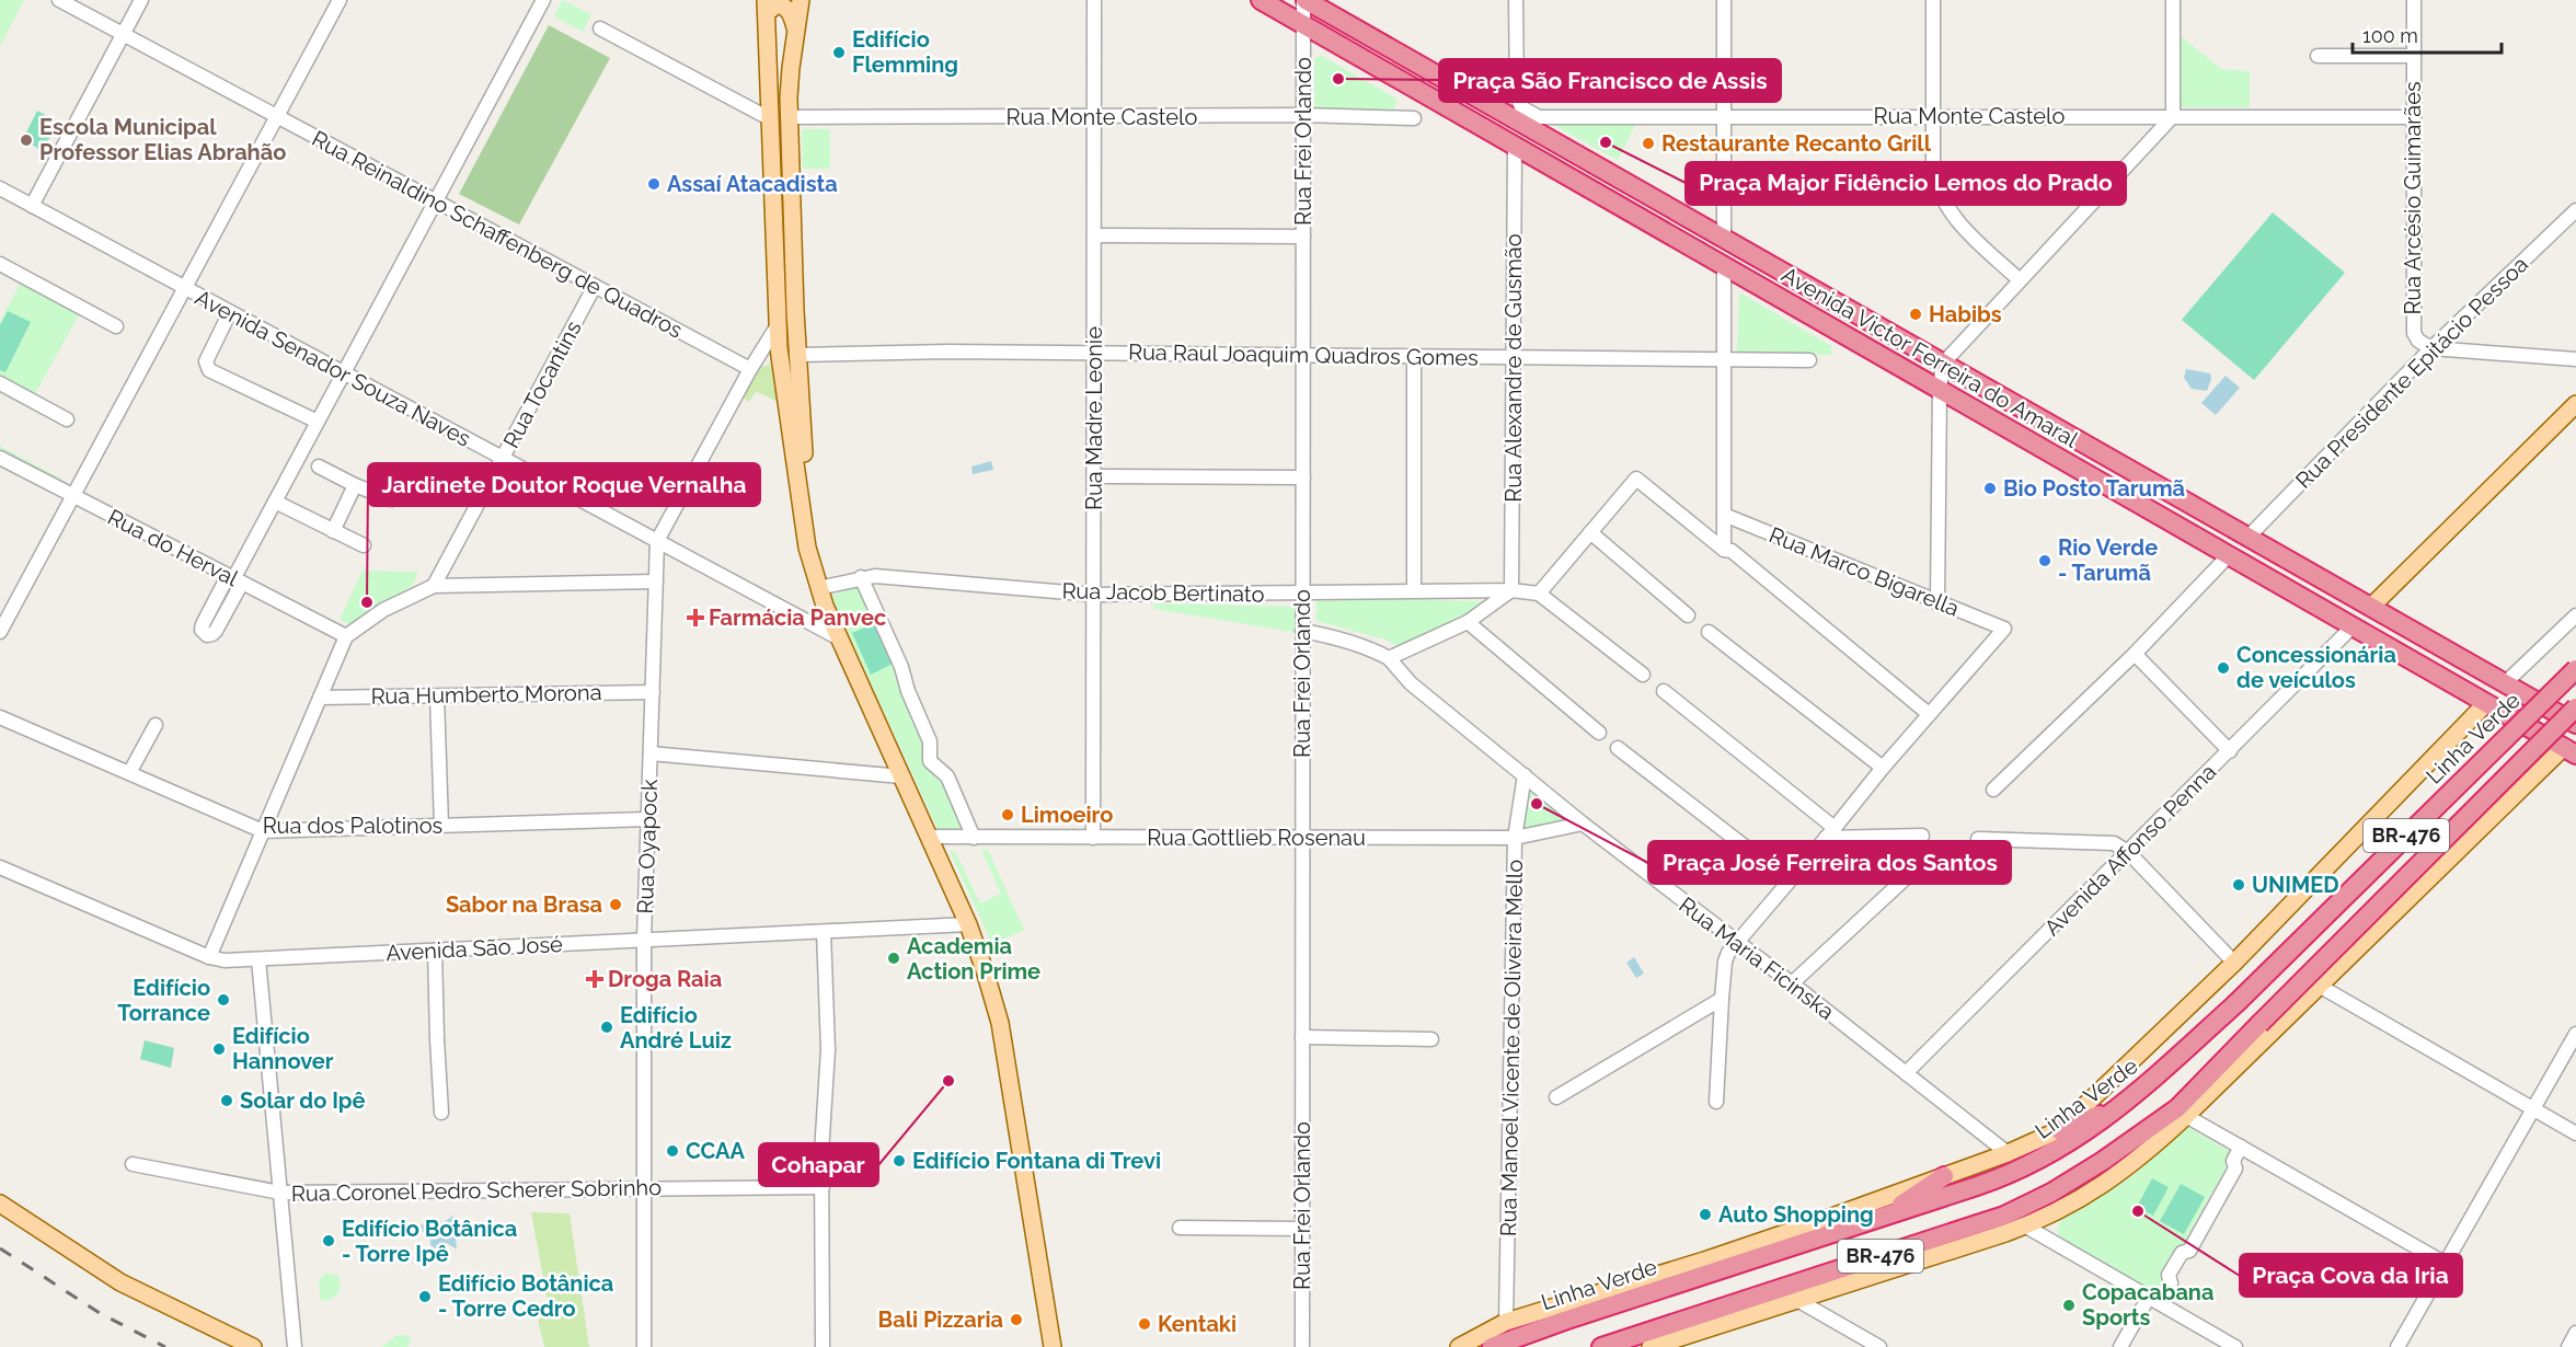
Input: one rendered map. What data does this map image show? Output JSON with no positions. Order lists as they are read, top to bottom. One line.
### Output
{"streets":{"highway":["Avenida Victor Ferreira do Amaral","Linha Verde","BR-476"],"street":["Rua Monte Castelo","Rua Frei Orlando","Rua Arcésio Guimarães","Rua Reinaldino Schaffenberg de Quadros","Rua Raul Joaquim Quadros Gomes","Avenida Senador Souza Naves","Rua Alexandre de Gusmão","Rua Presidente Epitácio Pessoa","Rua Tocantins","Rua Madre Leonie","Rua do Herval","Rua Marco Bigarella","Rua Jacob Bertinato","Rua Humberto Morona","Rua dos Palotinos","Rua Gottlieb Rosenau","Rua Oyapock","Avenida Affonso Penna","Avenida São José","Rua Maria Ficinska","Rua Manoel Vicente de Oliveira Mello","Rua Coronel Pedro Scherer Sobrinho"]},"crossings":[["Rua Monte Castelo","Rua Frei Orlando"],["Rua Monte Castelo","Rua Arcésio Guimarães"],["Rua Monte Castelo","Rua Madre Leonie"],["Rua Frei Orlando","Rua Raul Joaquim Quadros Gomes"],["Rua Frei Orlando","Avenida Victor Ferreira do Amaral"],["Rua Frei Orlando","Rua Jacob Bertinato"],["Rua Frei Orlando","Rua Gottlieb Rosenau"],["Rua Arcésio Guimarães","Rua Presidente Epitácio Pessoa"],["Rua Reinaldino Schaffenberg de Quadros","Rua Tocantins"],["Rua Reinaldino Schaffenberg de Quadros","Rua Oyapock"],["Rua Raul Joaquim Quadros Gomes","Rua Alexandre de Gusmão"],["Rua Raul Joaquim Quadros Gomes","Rua Madre Leonie"],["Avenida Victor Ferreira do Amaral","Rua Alexandre de Gusmão"],["Avenida Victor Ferreira do Amaral","Rua Presidente Epitácio Pessoa"],["Avenida Victor Ferreira do Amaral","Linha Verde"],["Avenida Victor Ferreira do Amaral","Avenida Affonso Penna"],["Avenida Senador Souza Naves","Rua Tocantins"],["Avenida Senador Souza Naves","Rua Oyapock"],["Rua Alexandre de Gusmão","Rua Jacob Bertinato"],["Rua Madre Leonie","Rua Jacob Bertinato"],["Rua Madre Leonie","Rua Gottlieb Rosenau"],["Rua Humberto Morona","Rua Oyapock"],["Linha Verde","Rua Maria Ficinska"],["Linha Verde","Rua Manoel Vicente de Oliveira Mello"],["Rua dos Palotinos","Rua Oyapock"],["Rua Gottlieb Rosenau","Rua Maria Ficinska"],["Rua Gottlieb Rosenau","Rua Manoel Vicente de Oliveira Mello"],["Rua Oyapock","Avenida São José"],["Rua Oyapock","Rua Coronel Pedro Scherer Sobrinho"],["Avenida Affonso Penna","Rua Maria Ficinska"],["Rua Maria Ficinska","Rua Manoel Vicente de Oliveira Mello"]],"places":{"other":["Edifício Flemming","Praça São Francisco de Assis","Escola Municipal Professor Elias Abrahão","Praça Major Fidêncio Lemos do Prado","Restaurante Recanto Grill","Assaí Atacadista","Habibs","Bio Posto Tarumã","Rio Verde - Tarumã","Jardinete Doutor Roque Vernalha","Concessionária de veículos","Praça José Ferreira dos Santos","Limoeiro","UNIMED","Sabor na Brasa","Academia Action Prime","Edifício Torrance","Edifício André Luiz","Edifício Hannover","Cohapar","Solar do Ipê","CCAA","Edifício Fontana di Trevi","Praça Cova da Iria","Auto Shopping","Edifício Botânica - Torre Ipê","Edifício Botânica - Torre Cedro","Copacabana Sports","Bali Pizzaria","Kentaki"],"health":["Farmácia Panvec","Droga Raia"]},"scale_bar":"100 m"}
